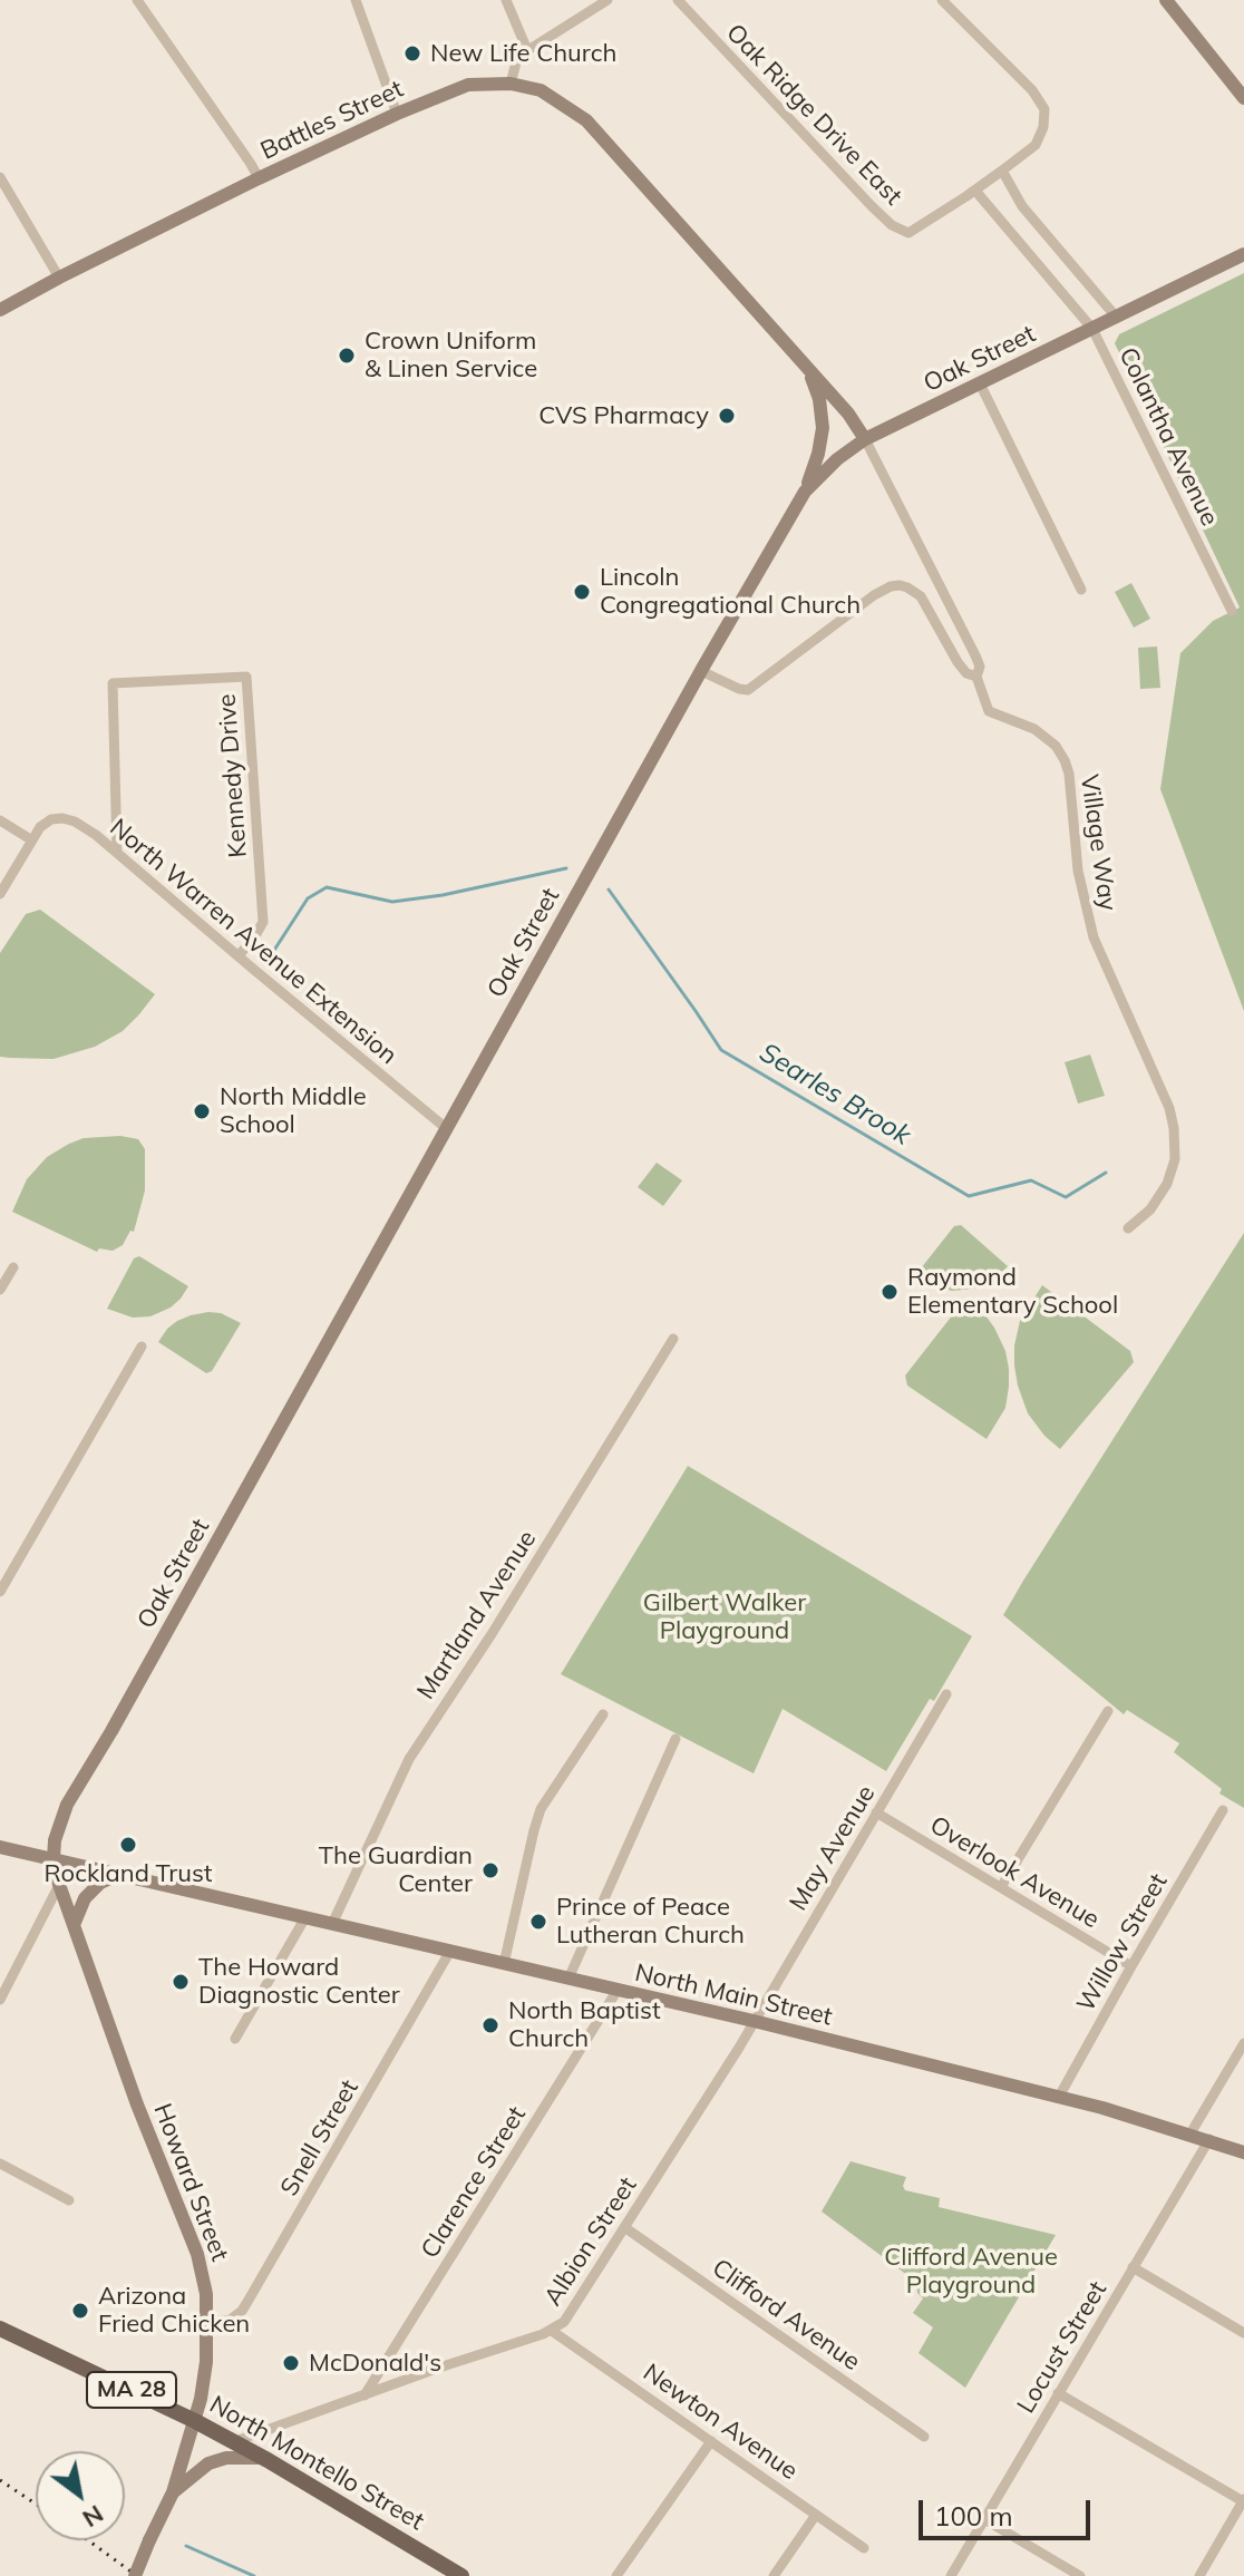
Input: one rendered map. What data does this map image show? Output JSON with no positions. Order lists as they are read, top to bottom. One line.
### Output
{"streets":{"main road":["Battles Street","Oak Street","North Main Street","Howard Street","MA 28","North Montello Street"],"street":["Oak Ridge Drive East","Colantha Avenue","Kennedy Drive","Village Way","North Warren Avenue Extension","Martland Avenue","May Avenue","Overlook Avenue","Willow Street","Snell Street","Clarence Street","Albion Street","Clifford Avenue","Locust Street","Newton Avenue"]},"crossings":[["Oak Ridge Drive East","Colantha Avenue"],["Battles Street","Oak Street"],["Oak Street","Colantha Avenue"],["Oak Street","Village Way"],["Oak Street","North Warren Avenue Extension"],["Oak Street","North Main Street"],["Oak Street","Howard Street"],["Kennedy Drive","North Warren Avenue Extension"],["Martland Avenue","North Main Street"],["May Avenue","Overlook Avenue"],["May Avenue","North Main Street"],["May Avenue","Albion Street"],["Overlook Avenue","Willow Street"],["Willow Street","North Main Street"],["North Main Street","Snell Street"],["North Main Street","Howard Street"],["North Main Street","Clarence Street"],["North Main Street","Albion Street"],["North Main Street","Locust Street"],["Snell Street","Howard Street"],["Howard Street","North Montello Street"],["Clarence Street","Albion Street"],["Albion Street","Clifford Avenue"],["Albion Street","Newton Avenue"],["Albion Street","North Montello Street"]],"water":["Searles Brook"],"parks":["Gilbert Walker Playground","Clifford Avenue Playground"],"places":["New Life Church","Crown Uniform & Linen Service","CVS Pharmacy","Lincoln Congregational Church","North Middle School","Raymond Elementary School","Rockland Trust","The Guardian Center","Prince of Peace Lutheran Church","The Howard Diagnostic Center","North Baptist Church","Arizona Fried Chicken","McDonald's"],"scale_bar":"100 m","north":"bottom right"}
